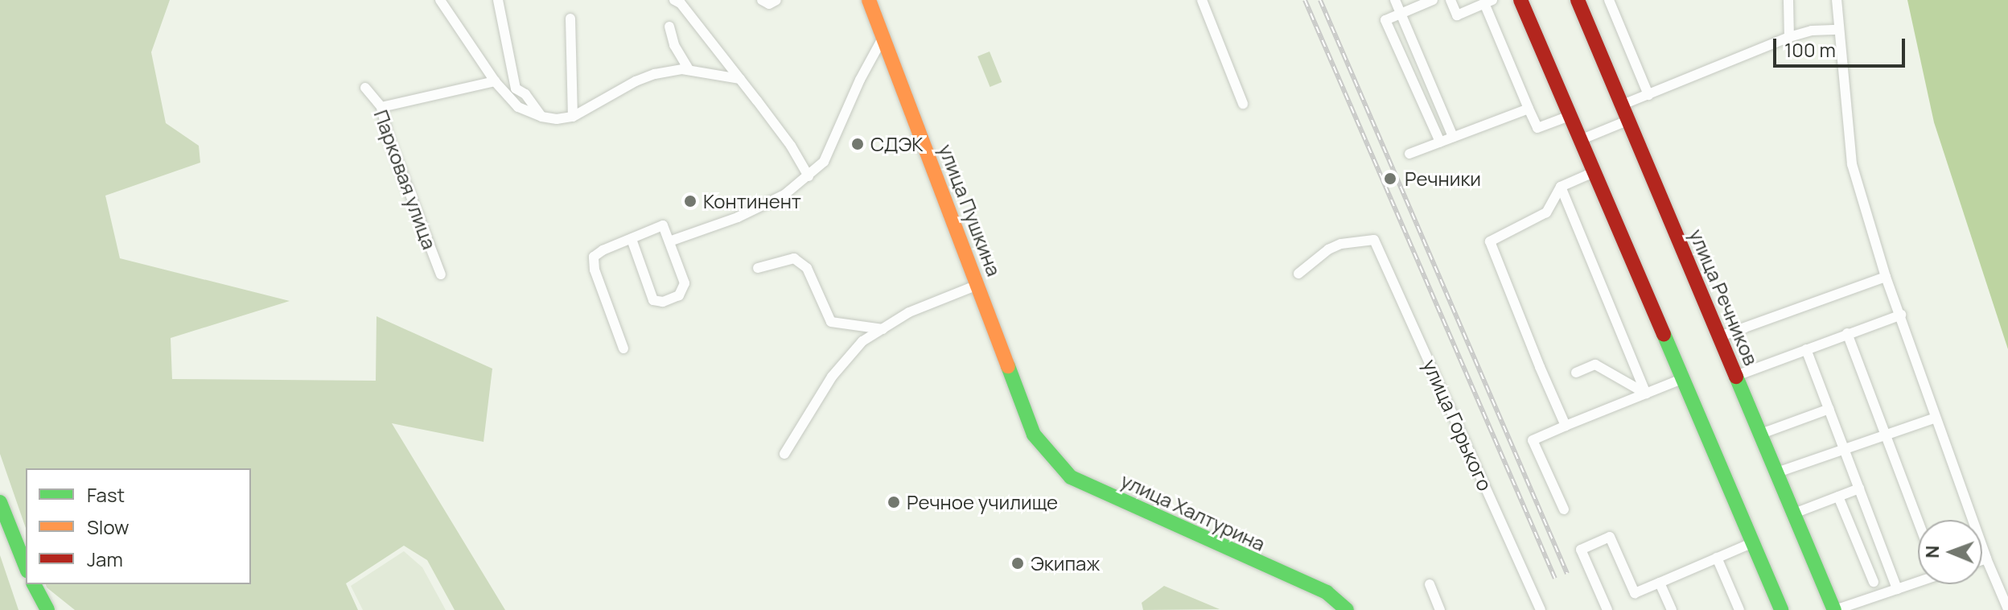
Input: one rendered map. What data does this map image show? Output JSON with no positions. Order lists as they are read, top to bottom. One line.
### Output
{"streets":{"main road":["улица Пушкина","улица Речников","улица Халтурина"],"street":["Парковая улица","улица Горького"]},"crossings":[["улица Пушкина","улица Халтурина"]],"places":["СДЭК","Речники","Континент","Речное училище","Экипаж"],"legend":["Fast","Slow","Jam"],"scale_bar":"100 m","north":"left"}
